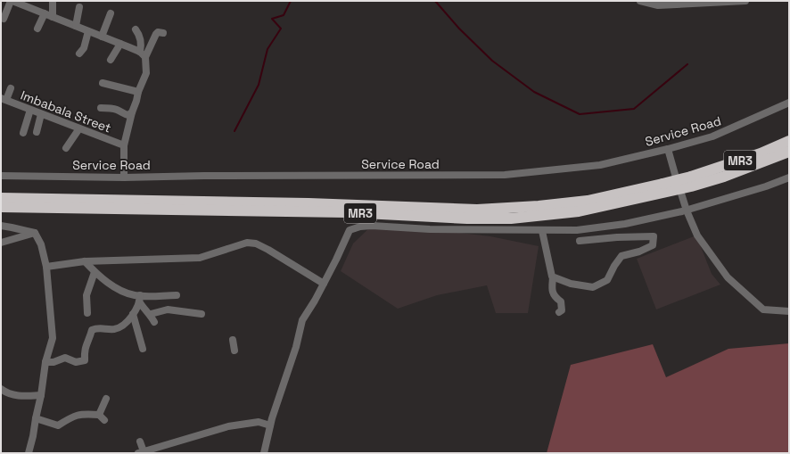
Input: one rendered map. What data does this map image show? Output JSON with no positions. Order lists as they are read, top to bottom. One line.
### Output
{"streets":{"highway":["MR3"],"street":["Imbabala Street","Service Road"]}}
